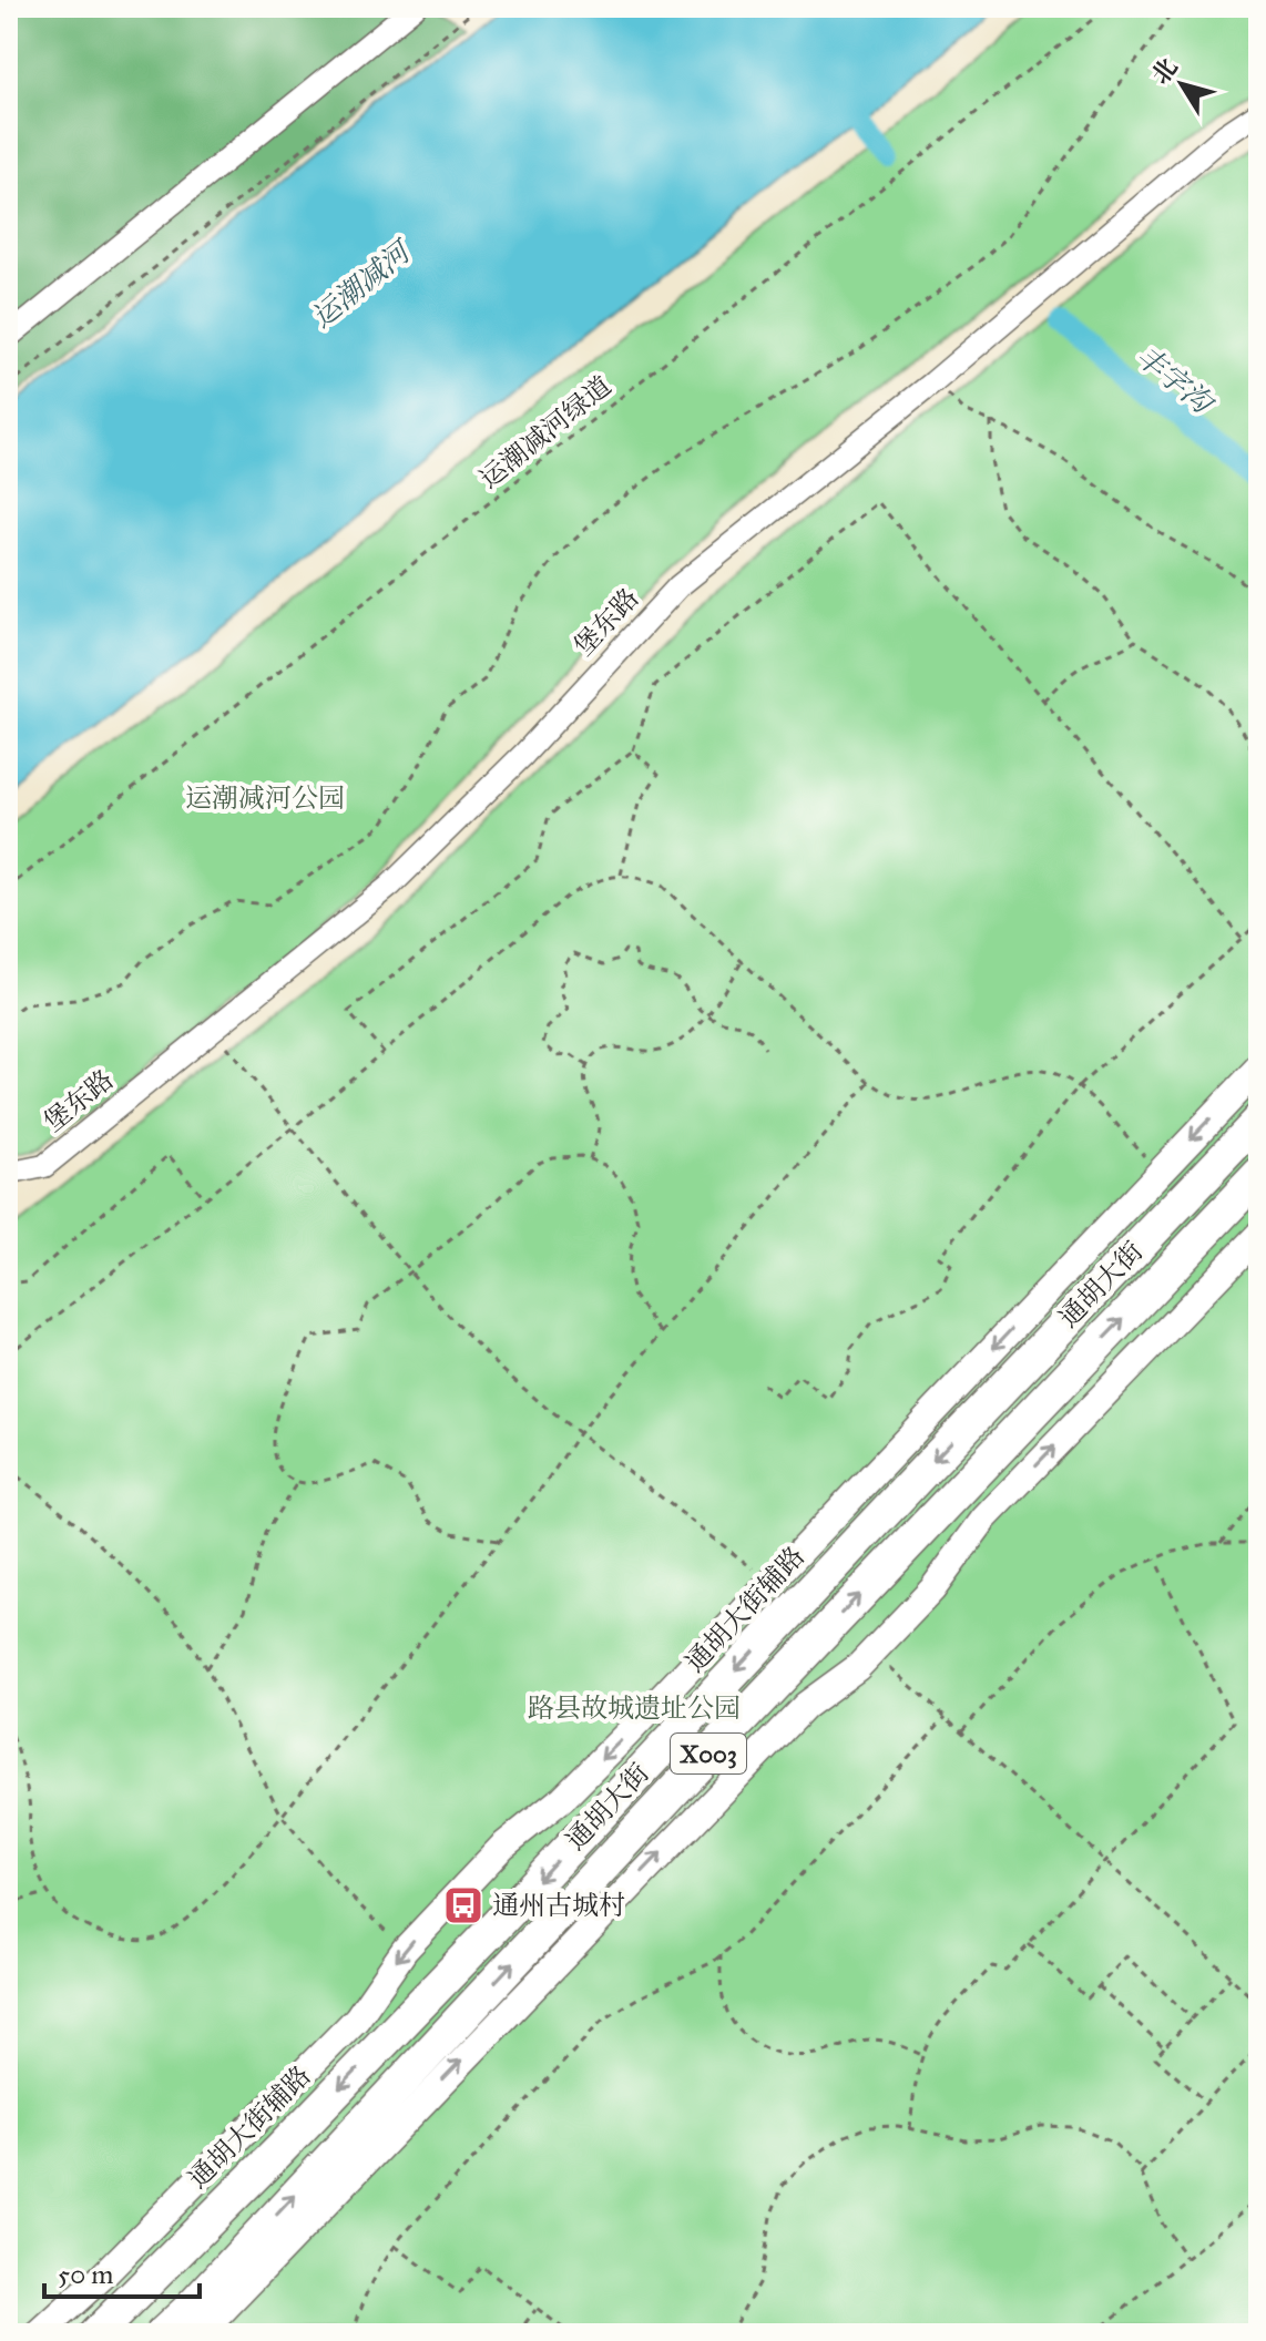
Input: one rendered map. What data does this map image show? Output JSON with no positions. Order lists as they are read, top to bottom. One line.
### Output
{"streets":{"main road":["通胡大街","X003"],"street":["堡东路","通胡大街辅路"],"path":["运潮减河绿道"]},"water":["运潮减河","丰字沟"],"parks":["运潮减河公园","路县故城遗址公园"],"places":{"bus stop":["通州古城村"]},"scale_bar":"50 m","north":"top left"}
